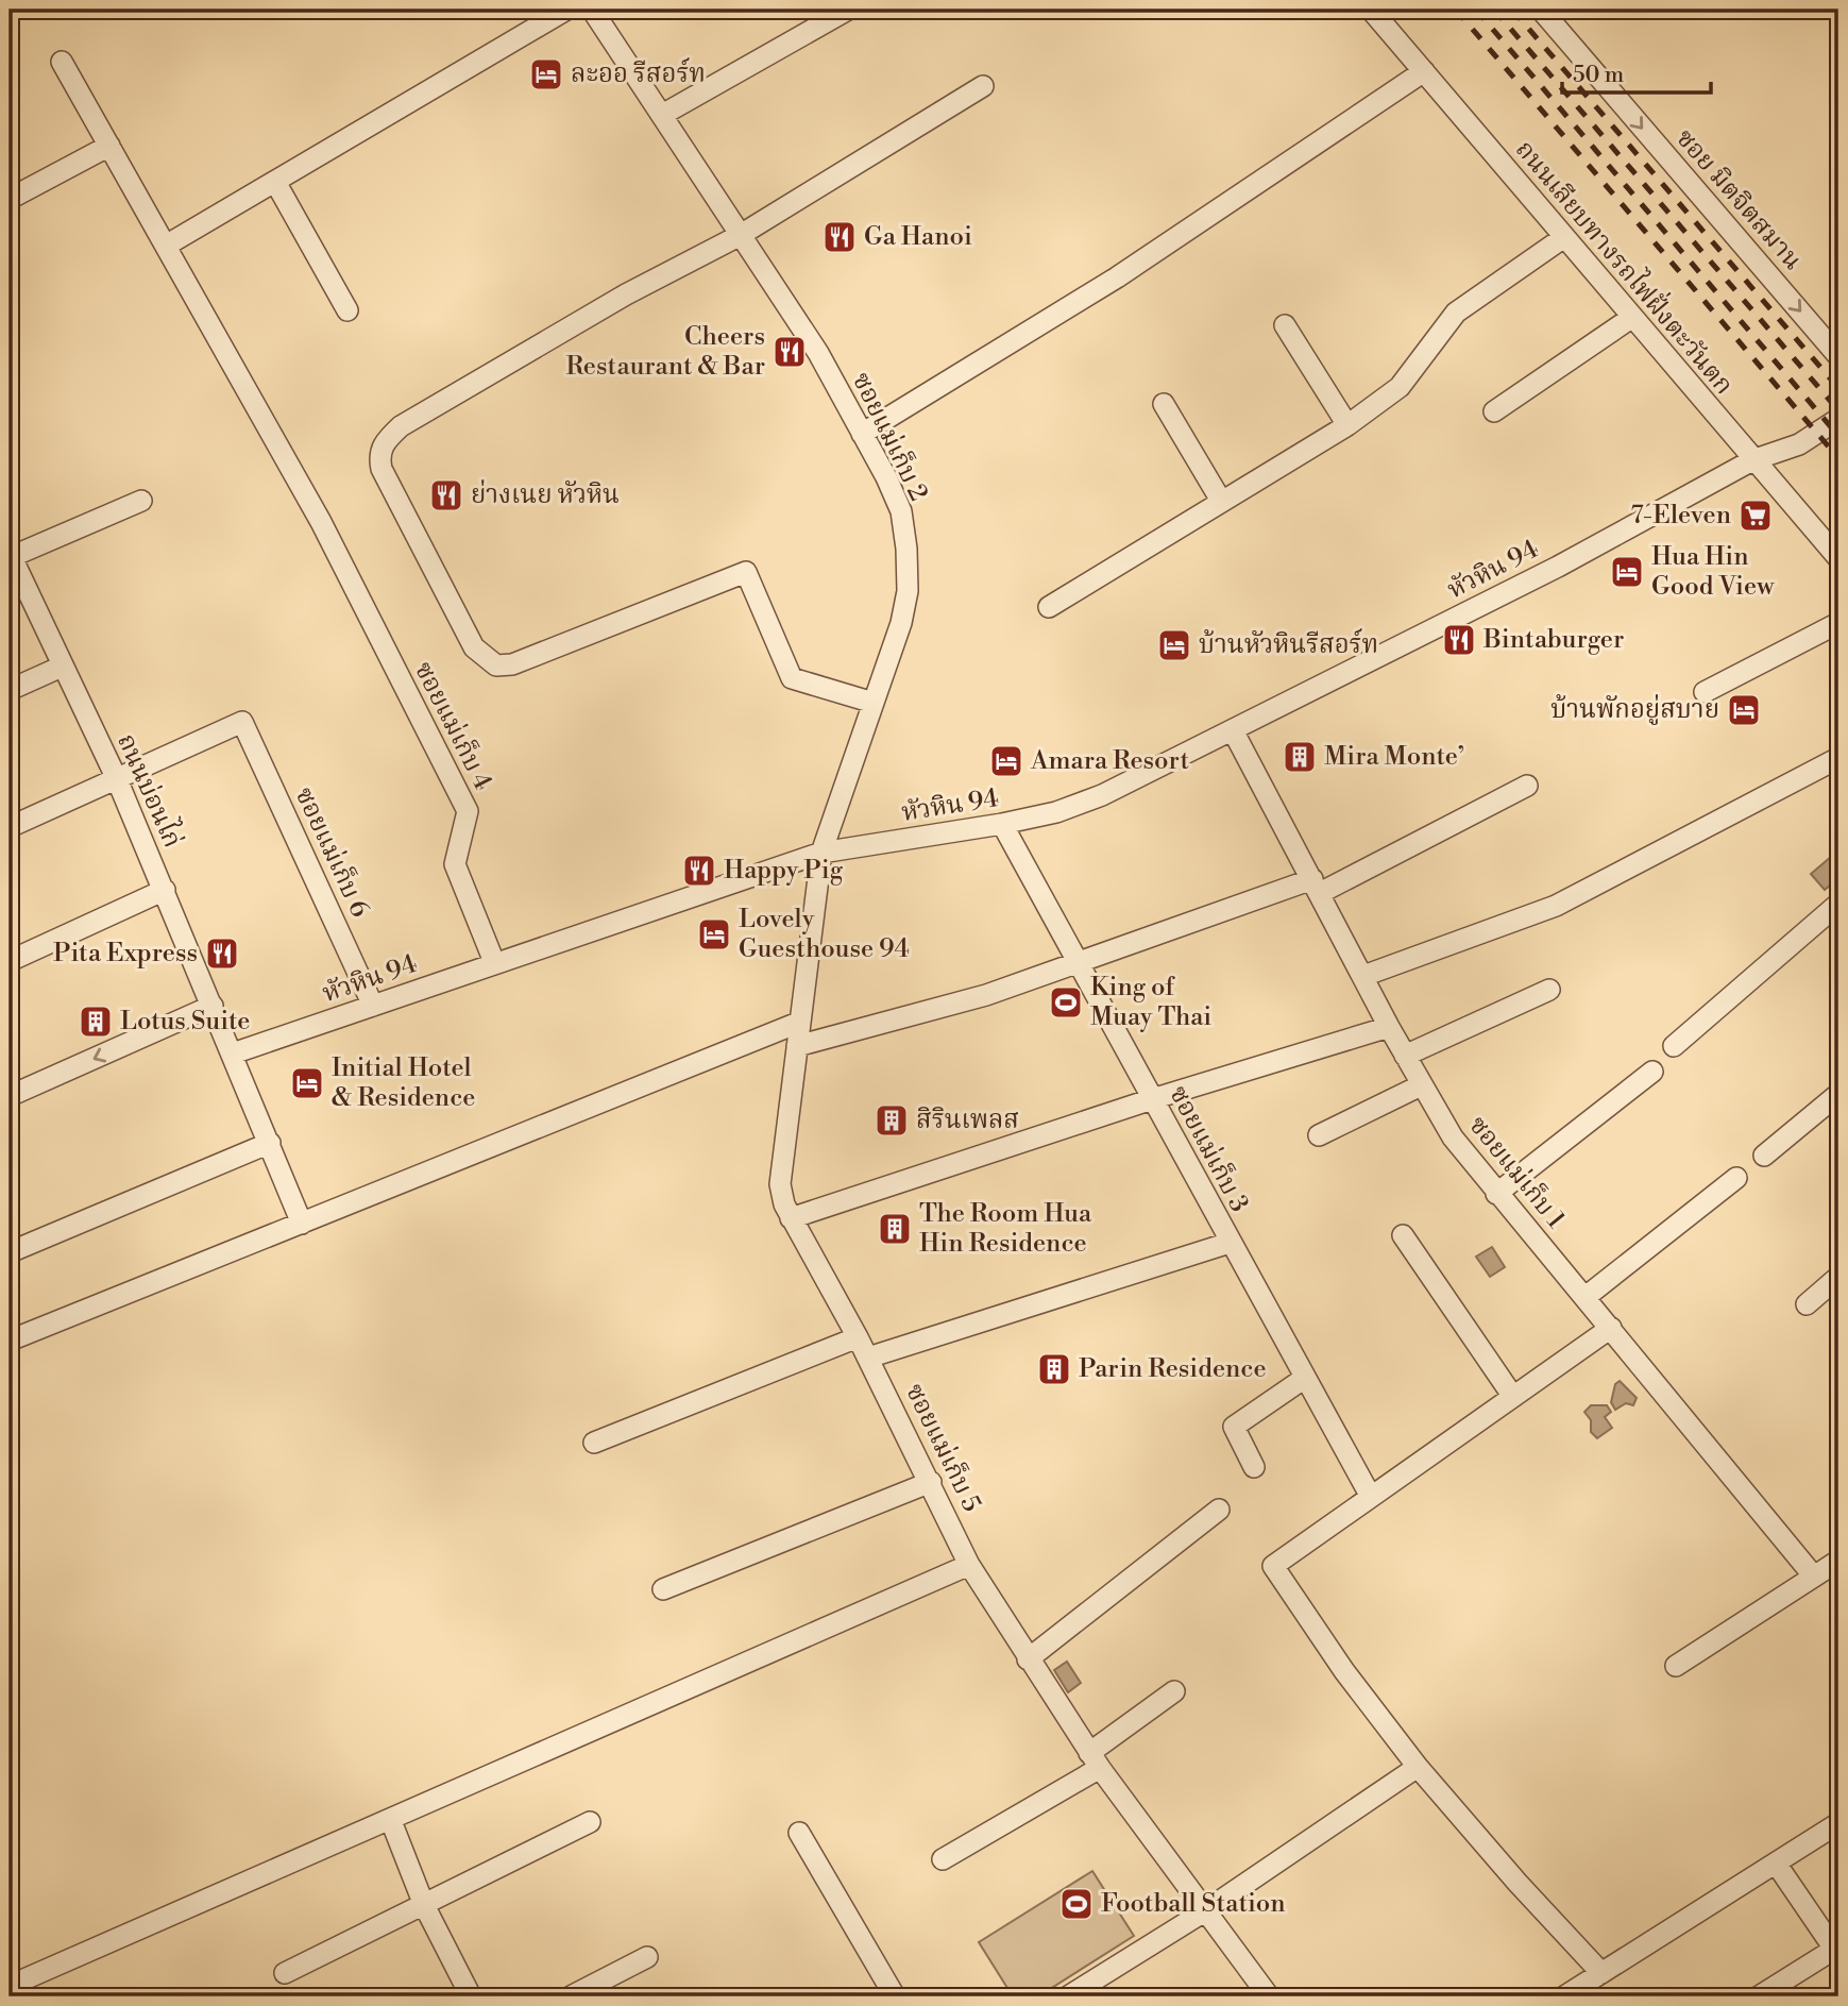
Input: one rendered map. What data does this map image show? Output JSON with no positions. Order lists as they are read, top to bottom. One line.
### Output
{"streets":{"street":["ซอย มิตจิตสมาน","ถนนเลียบทางรถไฟฝั่งตะวันตก","ซอยแม่เก็บ 2","หัวหิน 94","ซอยแม่เก็บ 4","ถนนบ่อนไก่","ซอยแม่เก็บ 6","ซอยแม่เก็บ 3","ซอยแม่เก็บ 1","ซอยแม่เก็บ 5"]},"crossings":[["ถนนเลียบทางรถไฟฝั่งตะวันตก","หัวหิน 94"],["ซอยแม่เก็บ 2","หัวหิน 94"],["ซอยแม่เก็บ 2","ซอยแม่เก็บ 5"],["หัวหิน 94","ซอยแม่เก็บ 4"],["หัวหิน 94","ถนนบ่อนไก่"],["หัวหิน 94","ซอยแม่เก็บ 6"],["หัวหิน 94","ซอยแม่เก็บ 3"],["หัวหิน 94","ซอยแม่เก็บ 1"],["หัวหิน 94","ซอยแม่เก็บ 5"],["ถนนบ่อนไก่","ซอยแม่เก็บ 6"]],"one_way":["ซอย มิตจิตสมาน"],"places":{"hotel":["ละออ รีสอร์ท","Hua Hin Good View","บ้านหัวหินรีสอร์ท","บ้านพักอยู่สบาย","Amara Resort","Lovely Guesthouse 94","Initial Hotel & Residence"],"restaurant":["Ga Hanoi","Cheers Restaurant & Bar","ย่างเนย หัวหิน","Bintaburger","Happy Pig","Pita Express"],"supermarket":["7-Eleven"],"building":["Mira Monte’","Lotus Suite","สิรินเพลส","The Room Hua Hin Residence","Parin Residence"],"sports":["King of Muay Thai","Football Station"]},"scale_bar":"50 m"}
